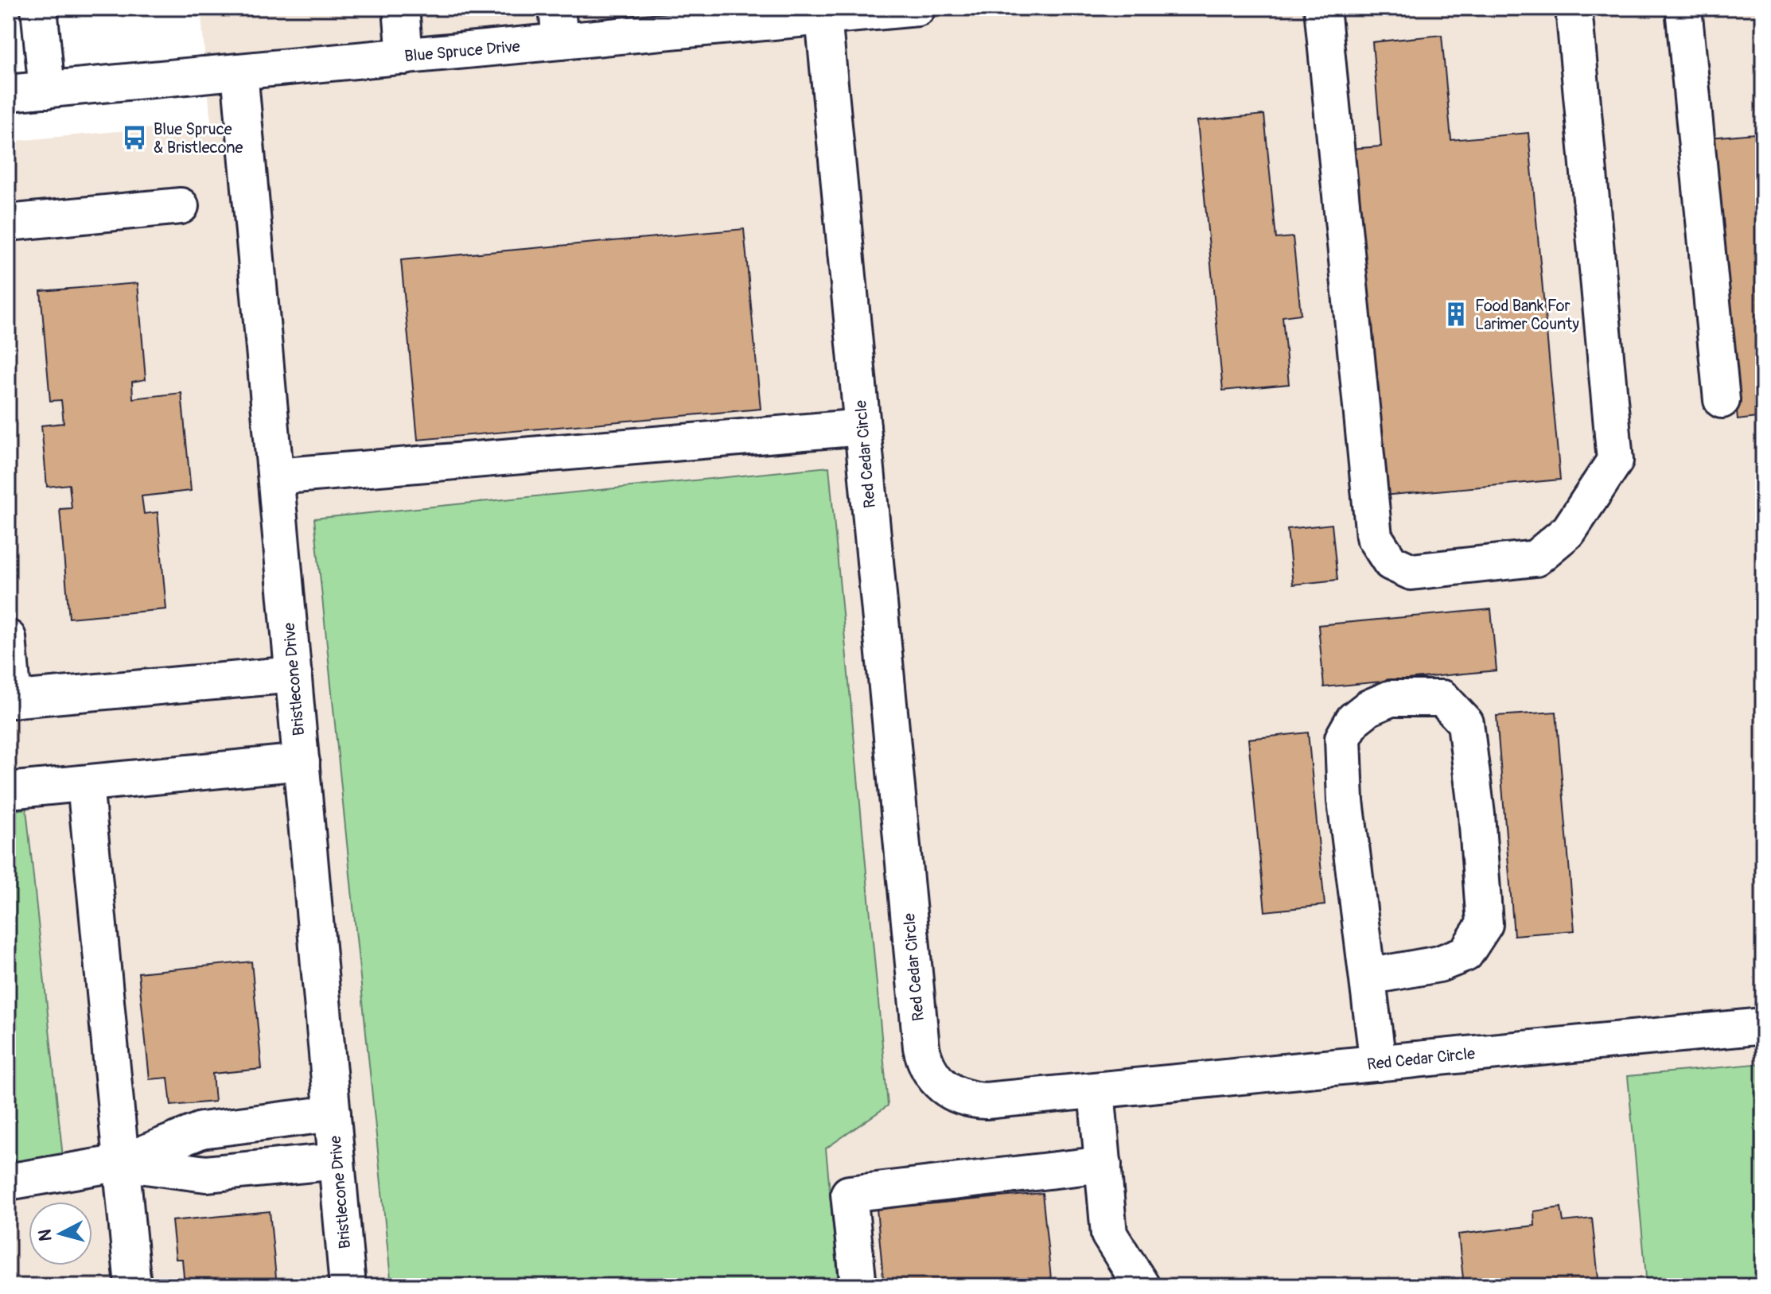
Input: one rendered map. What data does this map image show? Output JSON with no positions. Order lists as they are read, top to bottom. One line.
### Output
{"streets":{"street":["Blue Spruce Drive","Red Cedar Circle","Bristlecone Drive"]},"crossings":[["Blue Spruce Drive","Red Cedar Circle"],["Blue Spruce Drive","Bristlecone Drive"]],"places":{"bus stop":["Blue Spruce & Bristlecone"],"building":["Food Bank For Larimer County"]},"north":"left"}
